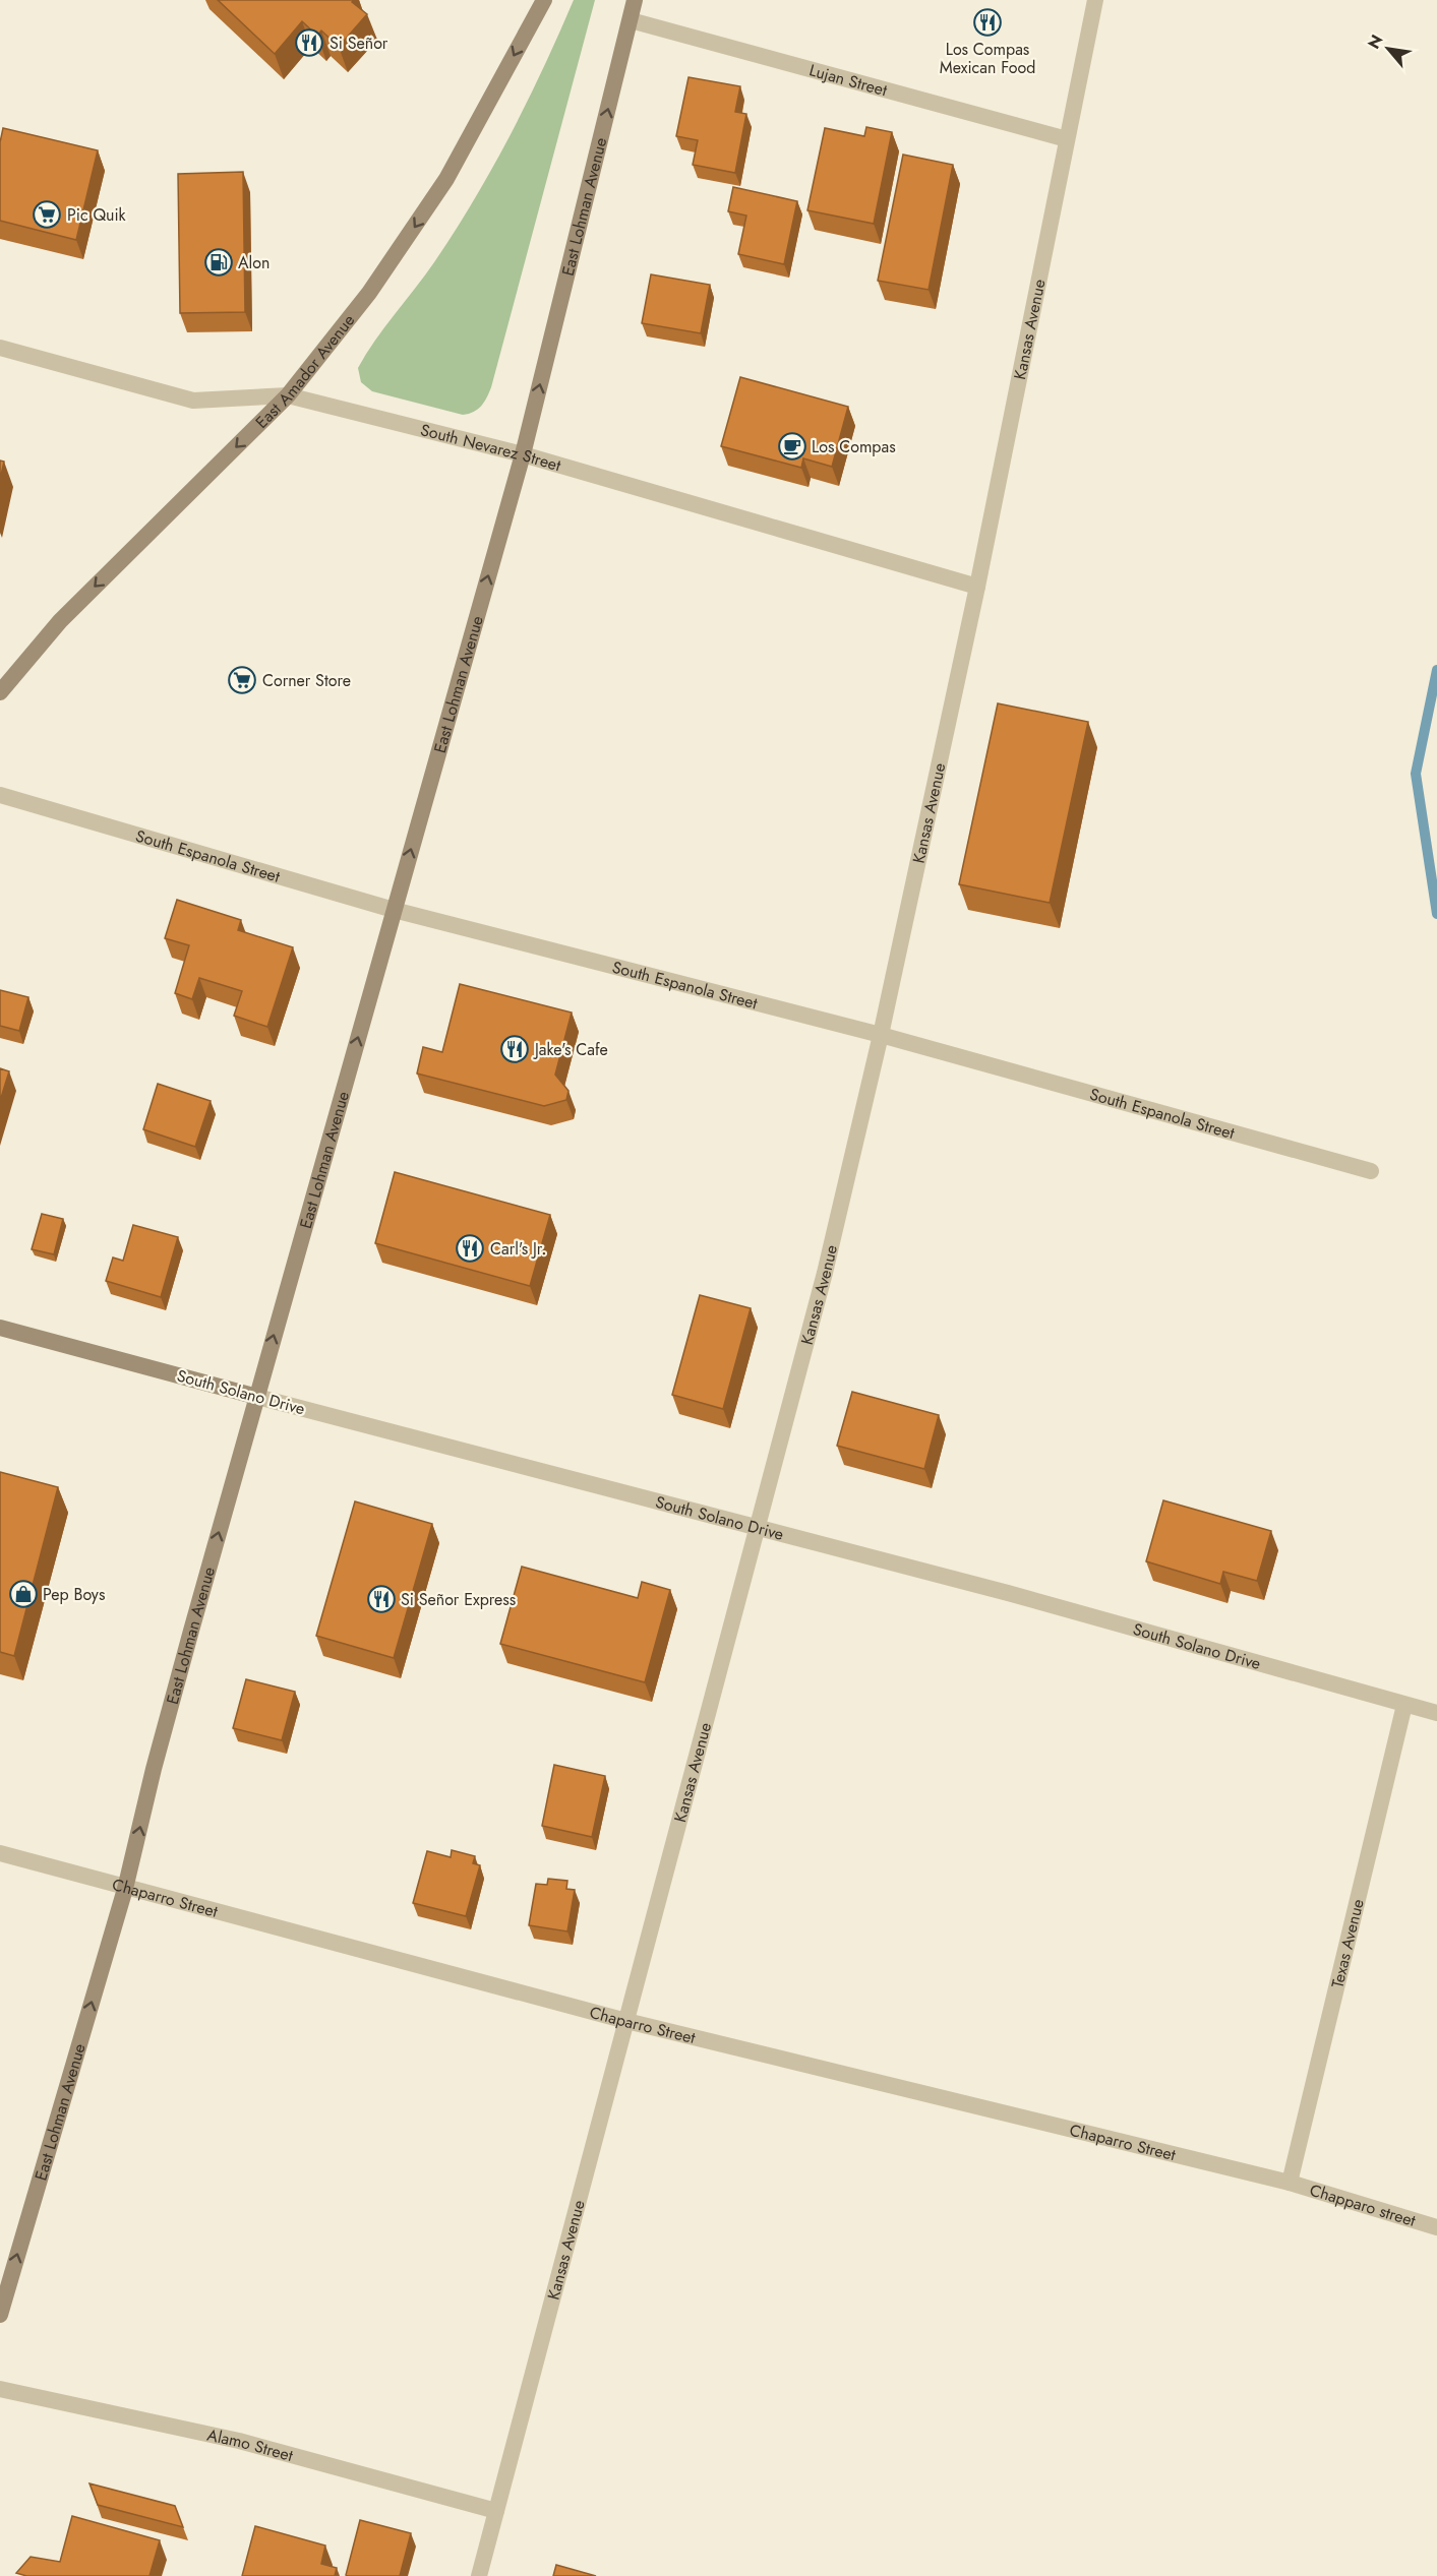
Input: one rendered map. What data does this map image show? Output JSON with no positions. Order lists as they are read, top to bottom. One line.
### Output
{"streets":{"main road":["East Lohman Avenue","East Amador Avenue","South Solano Drive"],"street":["Lujan Street","Kansas Avenue","South Nevarez Street","South Espanola Street","Chaparro Street","Texas Avenue","Chapparo street","Alamo Street"]},"crossings":[["Lujan Street","East Lohman Avenue"],["Lujan Street","Kansas Avenue"],["East Lohman Avenue","South Nevarez Street"],["East Lohman Avenue","South Espanola Street"],["East Lohman Avenue","South Solano Drive"],["East Lohman Avenue","Chaparro Street"],["Kansas Avenue","South Nevarez Street"],["Kansas Avenue","South Espanola Street"],["Kansas Avenue","South Solano Drive"],["Kansas Avenue","Chaparro Street"],["Kansas Avenue","Alamo Street"],["East Amador Avenue","South Nevarez Street"],["South Solano Drive","Texas Avenue"],["Chaparro Street","Texas Avenue"],["Chaparro Street","Chapparo street"],["Texas Avenue","Chapparo street"]],"one_way":["East Lohman Avenue","East Amador Avenue"],"places":{"restaurant":["Los Compas Mexican Food","Si Señor","Jake's Cafe","Carl's Jr.","Si Señor Express"],"supermarket":["Pic Quik","Corner Store"],"fuel station":["Alon"],"cafe":["Los Compas"],"shop":["Pep Boys"]},"north":"top left"}
